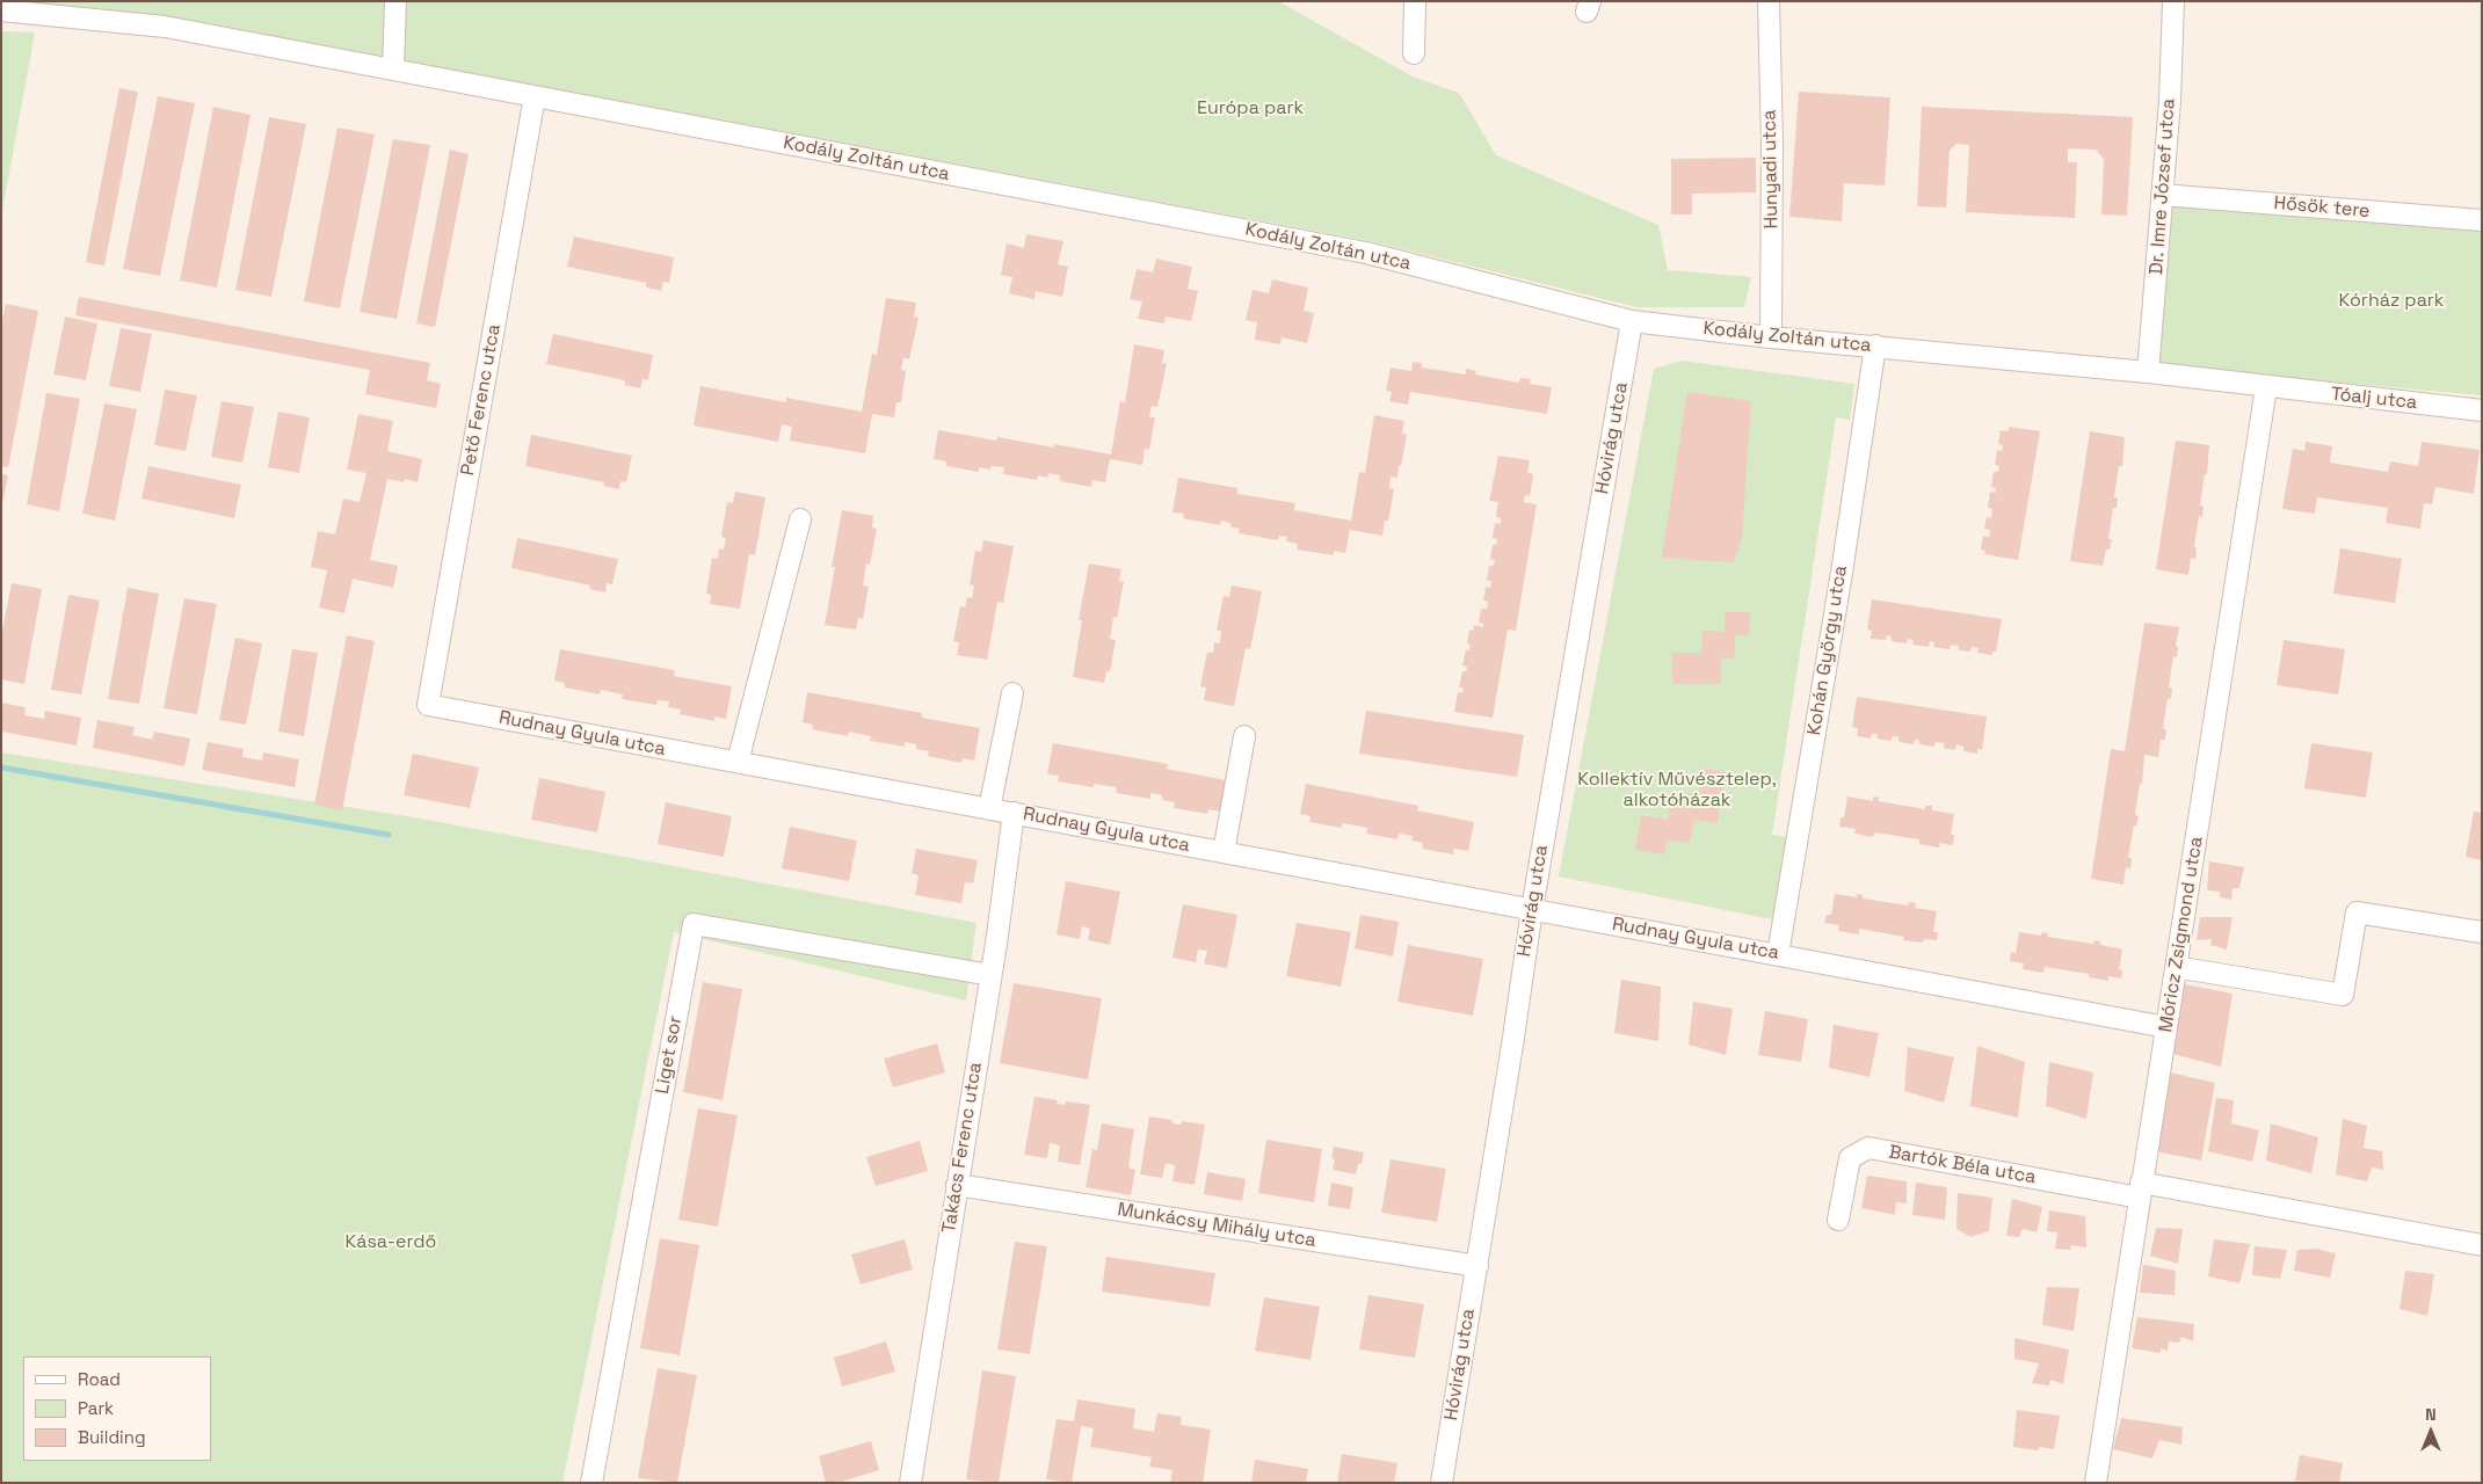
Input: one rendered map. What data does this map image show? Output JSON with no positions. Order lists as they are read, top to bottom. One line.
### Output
{"streets":{"street":["Kodály Zoltán utca","Hunyadi utca","Dr. Imre József utca","Hősök tere","Tóalj utca","Pető Ferenc utca","Hóvirág utca","Kohán György utca","Rudnay Gyula utca","Móricz Zsigmond utca","Liget sor","Takács Ferenc utca","Bartók Béla utca","Munkácsy Mihály utca"]},"crossings":[["Kodály Zoltán utca","Hunyadi utca"],["Kodály Zoltán utca","Dr. Imre József utca"],["Kodály Zoltán utca","Tóalj utca"],["Kodály Zoltán utca","Pető Ferenc utca"],["Kodály Zoltán utca","Hóvirág utca"],["Kodály Zoltán utca","Kohán György utca"],["Kodály Zoltán utca","Móricz Zsigmond utca"],["Dr. Imre József utca","Hősök tere"],["Tóalj utca","Móricz Zsigmond utca"],["Pető Ferenc utca","Rudnay Gyula utca"],["Hóvirág utca","Rudnay Gyula utca"],["Hóvirág utca","Munkácsy Mihály utca"],["Kohán György utca","Rudnay Gyula utca"],["Rudnay Gyula utca","Móricz Zsigmond utca"],["Rudnay Gyula utca","Takács Ferenc utca"],["Móricz Zsigmond utca","Bartók Béla utca"],["Liget sor","Takács Ferenc utca"],["Takács Ferenc utca","Munkácsy Mihály utca"]],"parks":["Európa park","Kórház park","Kollektív Művésztelep, alkotóházak","Kása-erdő"],"legend":["Road","Park","Building"],"north":"top"}
